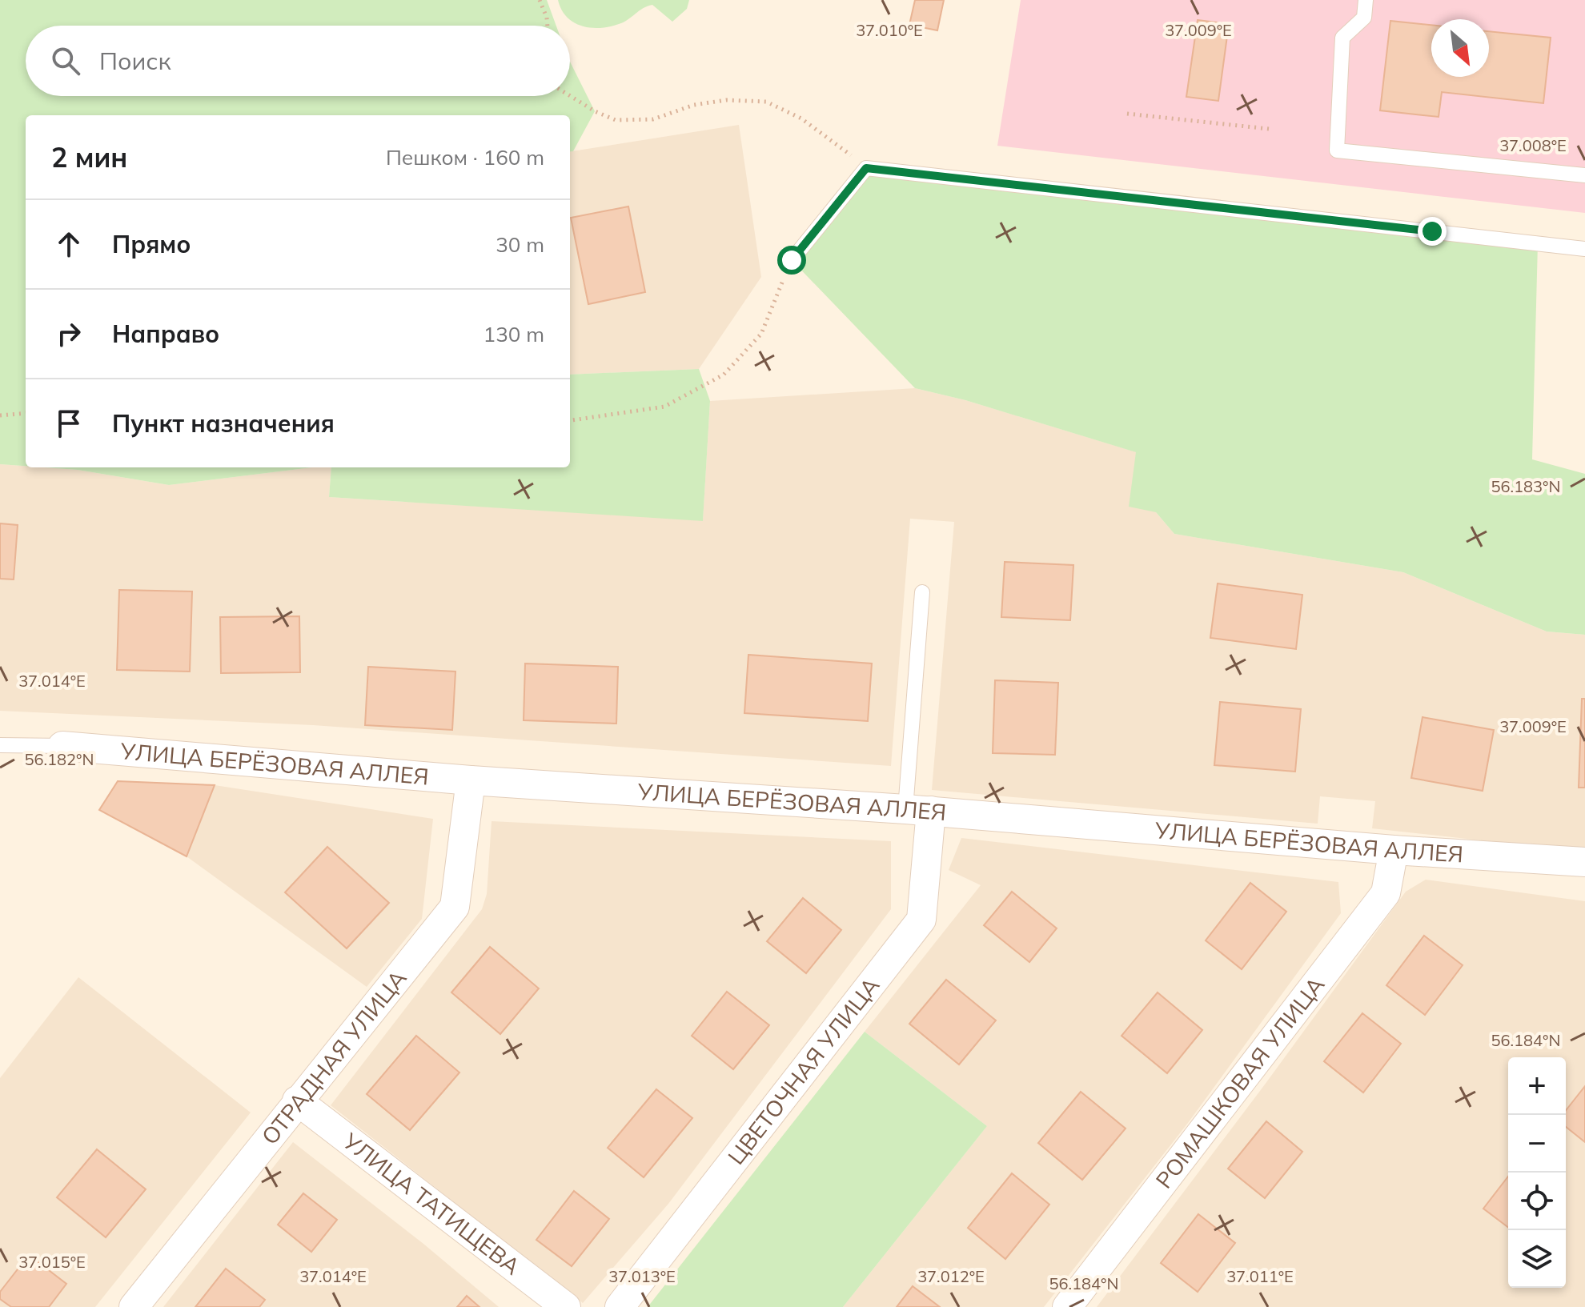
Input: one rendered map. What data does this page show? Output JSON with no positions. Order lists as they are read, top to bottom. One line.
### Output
{"streets":{"street":["УЛИЦА БЕРЁЗОВАЯ АЛЛЕЯ","ОТРАДНАЯ УЛИЦА","ЦВЕТОЧНАЯ УЛИЦА","РОМАШКОВАЯ УЛИЦА","УЛИЦА ТАТИЩЕВА"]},"crossings":[["УЛИЦА БЕРЁЗОВАЯ АЛЛЕЯ","ОТРАДНАЯ УЛИЦА"],["УЛИЦА БЕРЁЗОВАЯ АЛЛЕЯ","ЦВЕТОЧНАЯ УЛИЦА"],["УЛИЦА БЕРЁЗОВАЯ АЛЛЕЯ","РОМАШКОВАЯ УЛИЦА"],["ОТРАДНАЯ УЛИЦА","УЛИЦА ТАТИЩЕВА"]],"north":"bottom right","page":{"search":"Поиск","heading":["2 мин","Пешком · 160 m"],"list":[["Прямо","30 m"],["Направо","130 m"],"Пункт назначения"],"map_buttons":["+","−"]},"coordinates":["37.010°E","37.009°E","37.008°E","56.183°N","37.014°E","56.182°N","56.184°N","37.015°E","37.013°E","37.012°E","37.011°E"]}
